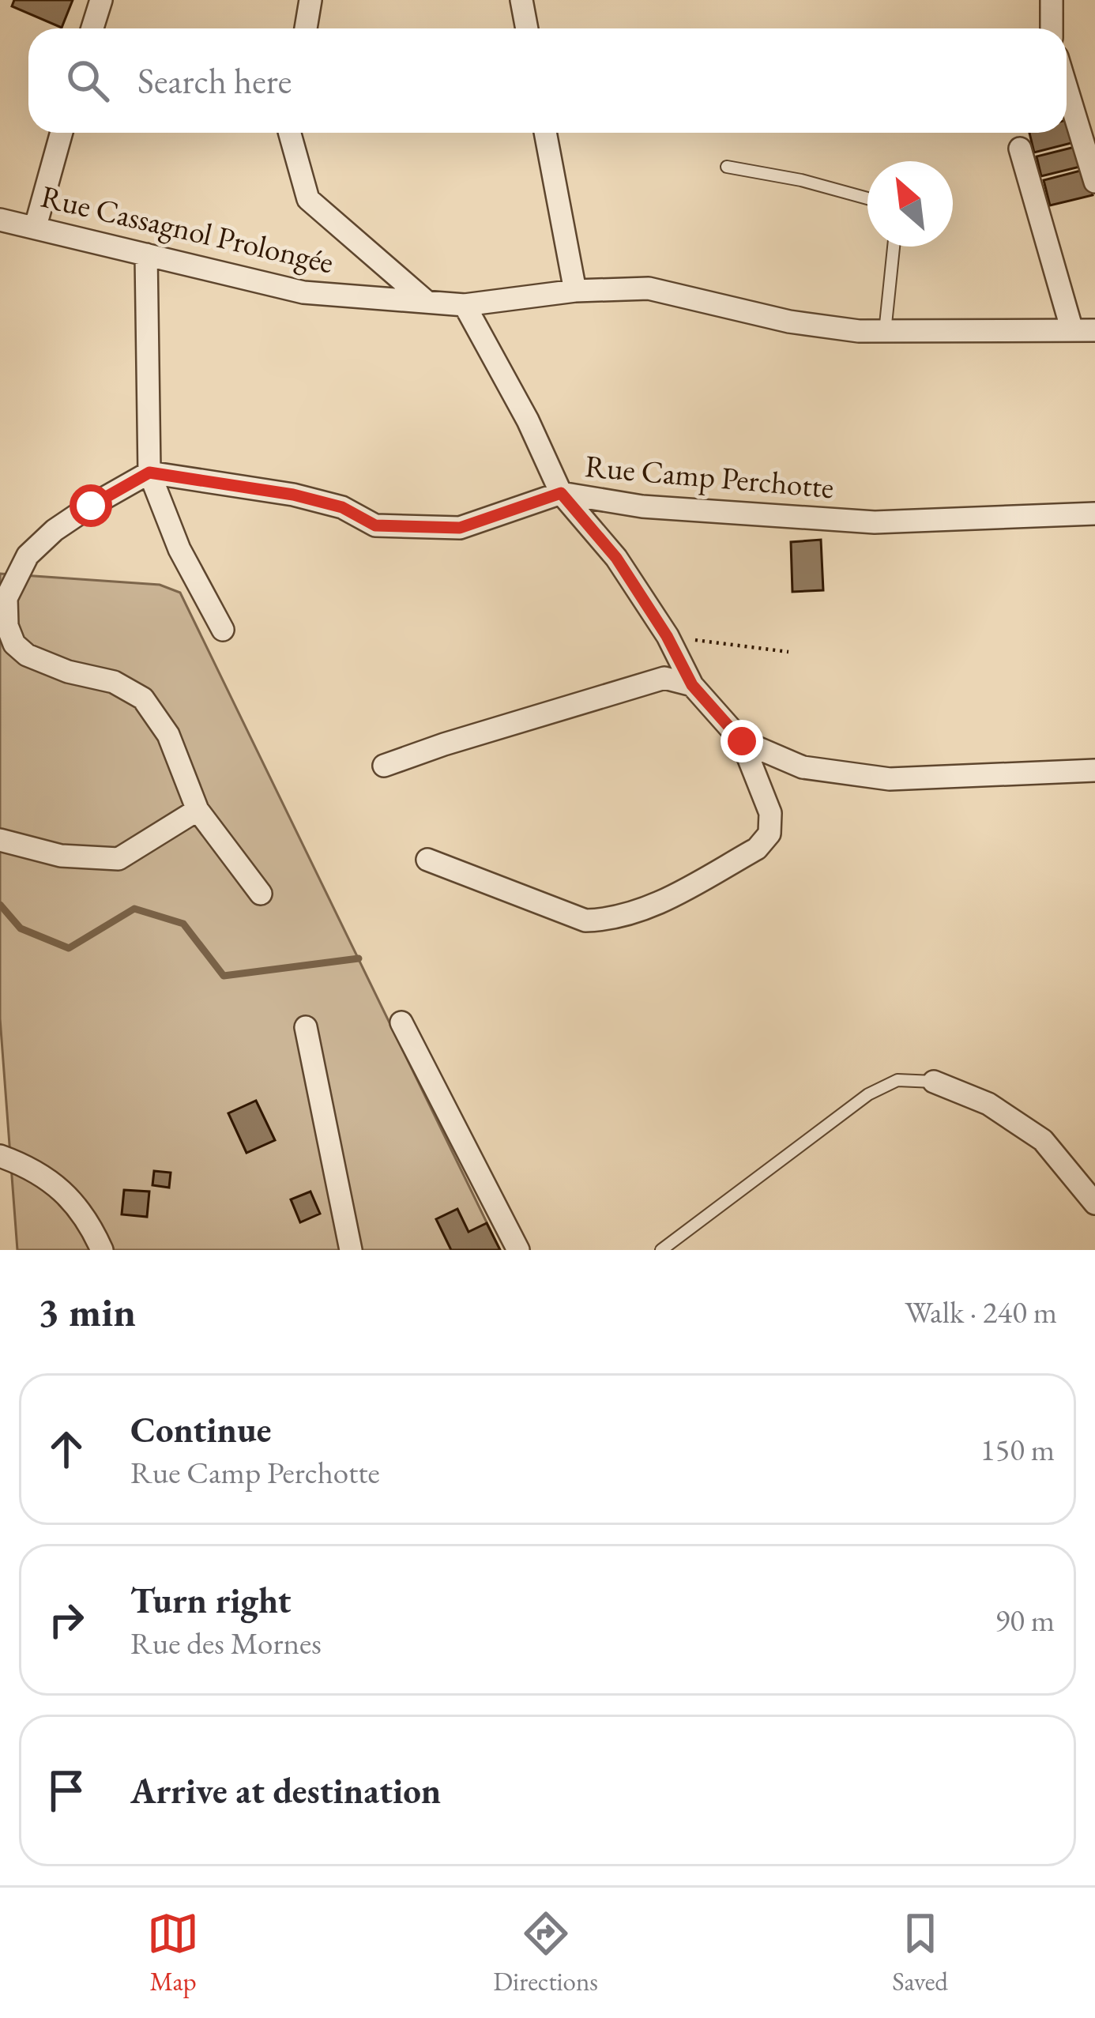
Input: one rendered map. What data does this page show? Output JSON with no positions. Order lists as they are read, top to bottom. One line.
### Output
{"streets":{"street":["Rue Cassagnol Prolongée","Rue Camp Perchotte"]},"north":"top left","page":{"search":"Search here","heading":["3 min","Walk · 240 m"],"list":[["Continue","Rue Camp Perchotte","150 m"],["Turn right","Rue des Mornes","90 m"],"Arrive at destination"],"nav":["Map","Directions","Saved"]}}
